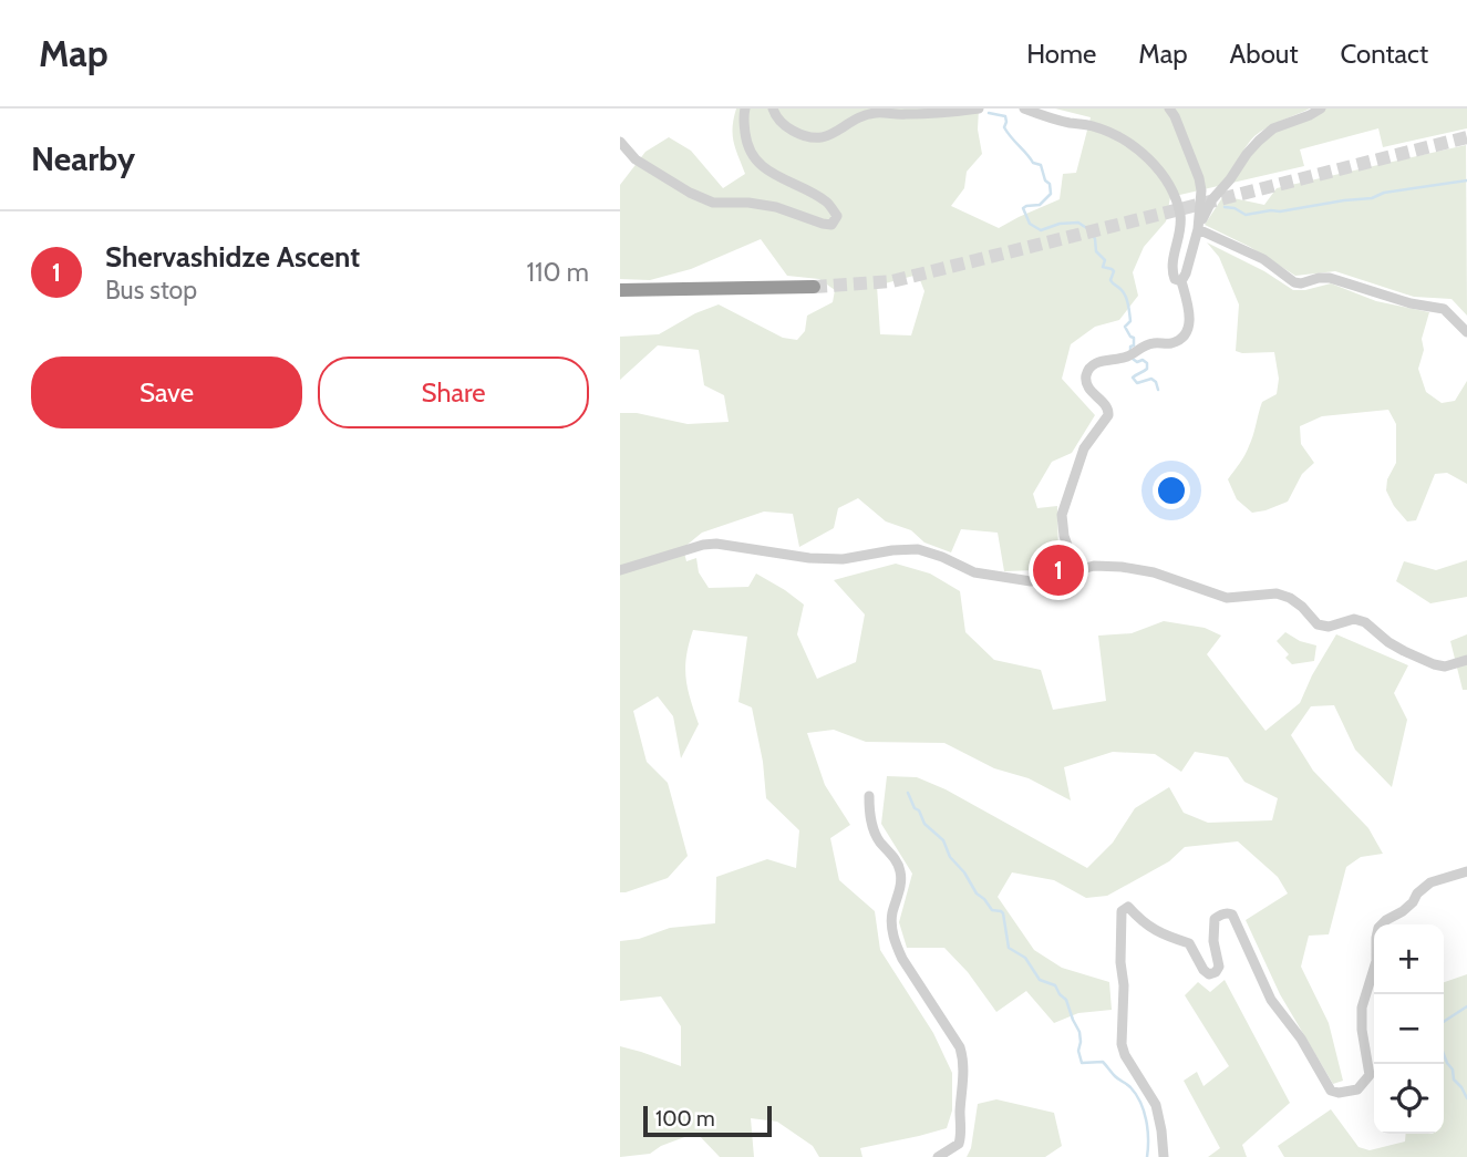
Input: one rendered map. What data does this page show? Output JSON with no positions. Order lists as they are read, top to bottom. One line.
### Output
{"scale_bar":"100 m","page":{"header":"Map","nav":["Home","Map","About","Contact"],"heading":"Nearby","list":[{"mark":"1","name":"Shervashidze Ascent","note":"Bus stop","value":"110 m"}],"buttons":["Save","Share"],"pins":"1","map_buttons":["+","−"],"scale":"100 m"}}
